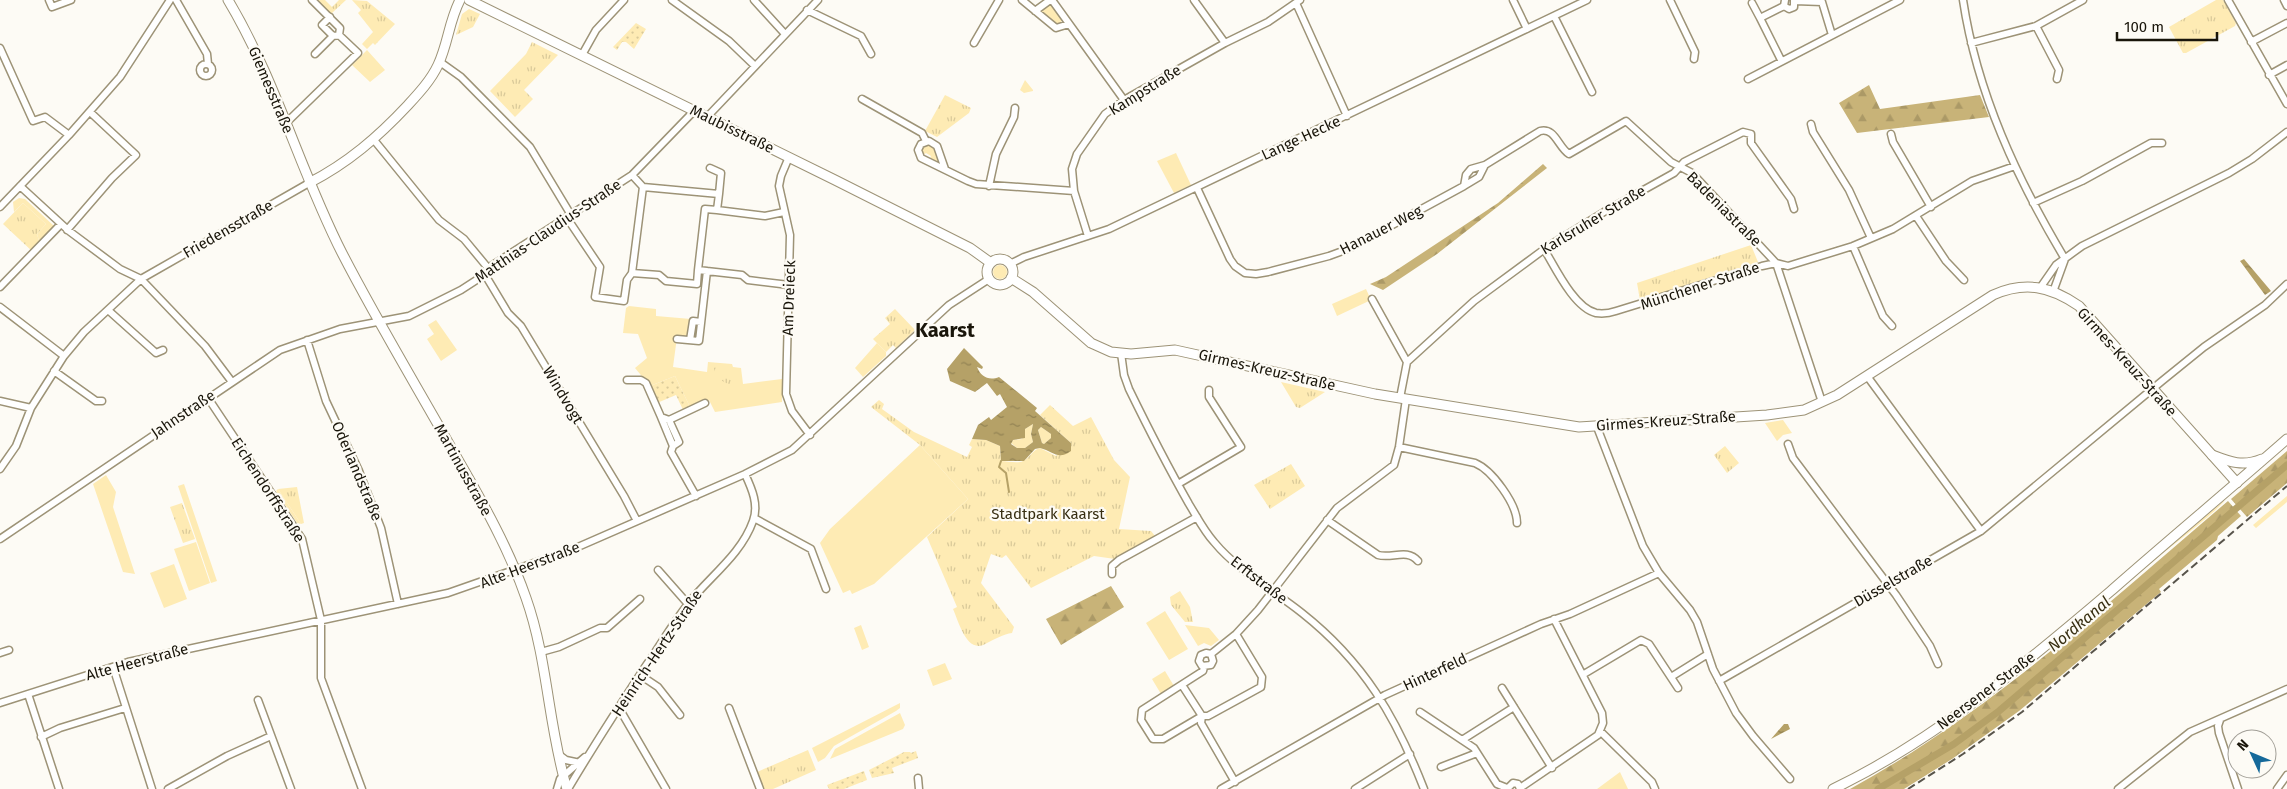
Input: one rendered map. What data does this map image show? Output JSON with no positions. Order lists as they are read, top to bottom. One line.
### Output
{"streets":{"street":["Giemesstraße","Kampstraße","Maubisstraße","Lange Hecke","Badeniastraße","Karlsruher Straße","Friedensstraße","Hanauer Weg","Matthias-Claudius-Straße","Münchener Straße","Am Dreieck","Girmes-Kreuz-Straße","Windvogt","Jahnstraße","Martinusstraße","Oderlandstraße","Eichendorffstraße","Alte Heerstraße","Erftstraße","Düsselstraße","Heinrich-Hertz-Straße","Hinterfeld","Neersener Straße"]},"crossings":[["Giemesstraße","Friedensstraße"],["Giemesstraße","Martinusstraße"],["Kampstraße","Lange Hecke"],["Maubisstraße","Lange Hecke"],["Maubisstraße","Matthias-Claudius-Straße"],["Maubisstraße","Am Dreieck"],["Maubisstraße","Girmes-Kreuz-Straße"],["Maubisstraße","Alte Heerstraße"],["Lange Hecke","Hanauer Weg"],["Lange Hecke","Girmes-Kreuz-Straße"],["Lange Hecke","Alte Heerstraße"],["Badeniastraße","Karlsruher Straße"],["Badeniastraße","Hanauer Weg"],["Badeniastraße","Münchener Straße"],["Badeniastraße","Girmes-Kreuz-Straße"],["Karlsruher Straße","Münchener Straße"],["Friedensstraße","Windvogt"],["Friedensstraße","Martinusstraße"],["Matthias-Claudius-Straße","Windvogt"],["Matthias-Claudius-Straße","Jahnstraße"],["Matthias-Claudius-Straße","Martinusstraße"],["Am Dreieck","Alte Heerstraße"],["Girmes-Kreuz-Straße","Alte Heerstraße"],["Girmes-Kreuz-Straße","Erftstraße"],["Girmes-Kreuz-Straße","Düsselstraße"],["Girmes-Kreuz-Straße","Neersener Straße"],["Windvogt","Alte Heerstraße"],["Jahnstraße","Martinusstraße"],["Jahnstraße","Oderlandstraße"],["Jahnstraße","Eichendorffstraße"],["Martinusstraße","Alte Heerstraße"],["Martinusstraße","Heinrich-Hertz-Straße"],["Oderlandstraße","Alte Heerstraße"],["Eichendorffstraße","Alte Heerstraße"],["Alte Heerstraße","Heinrich-Hertz-Straße"],["Erftstraße","Hinterfeld"]],"districts":["Kaarst"],"water":["Nordkanal"],"parks":["Stadtpark Kaarst"],"scale_bar":"100 m","north":"top left"}
